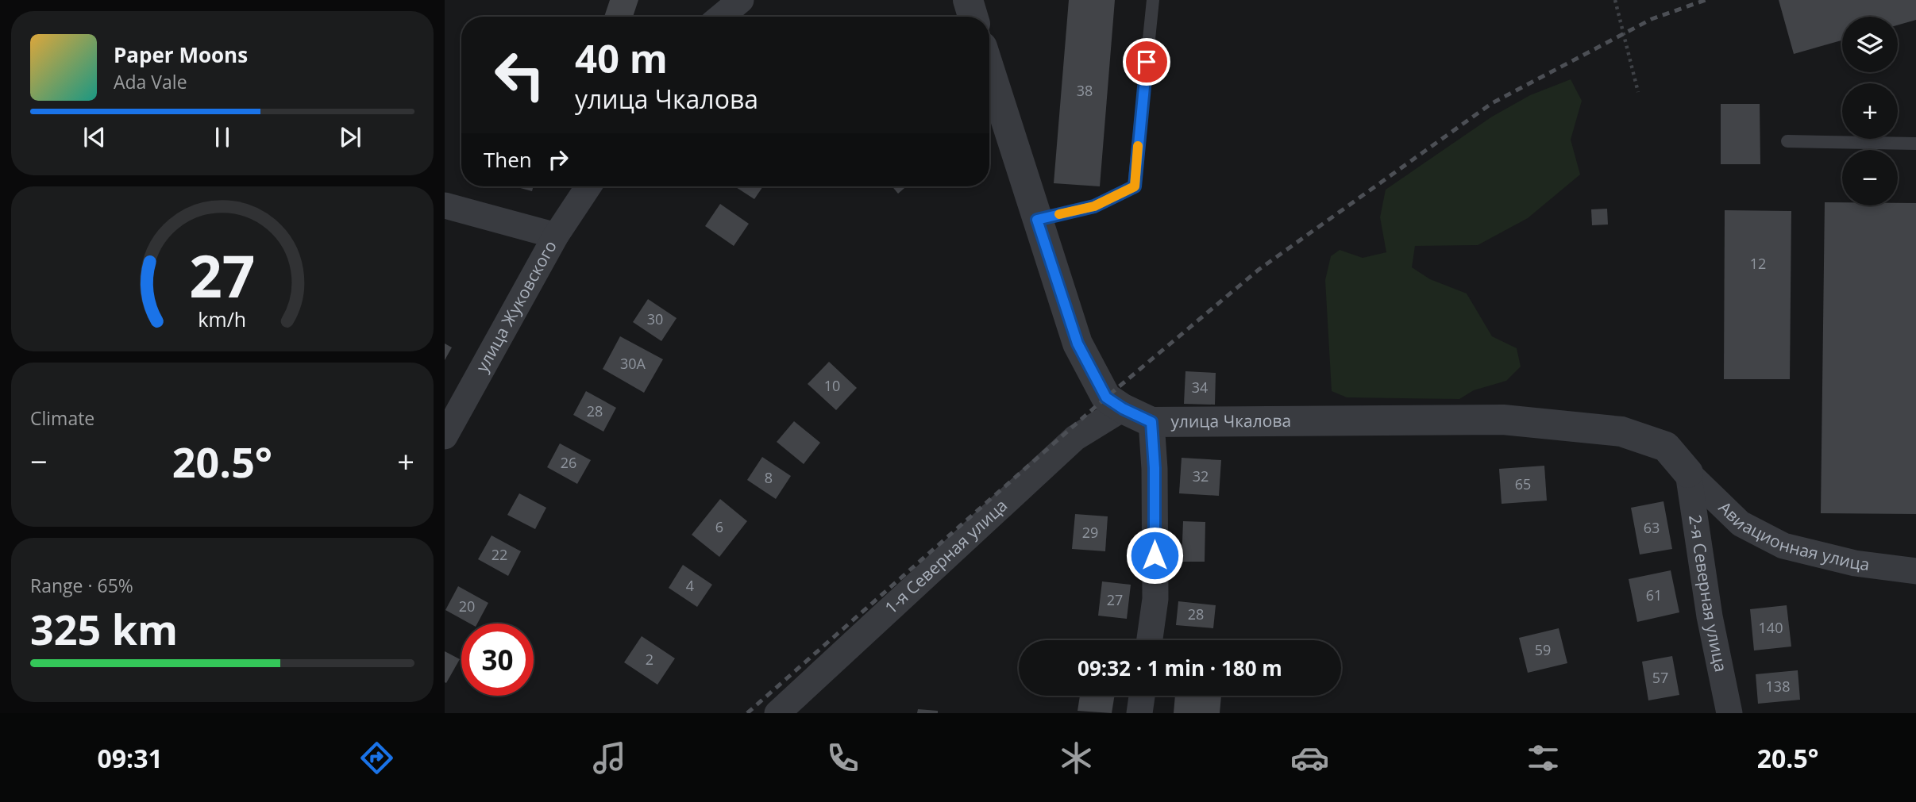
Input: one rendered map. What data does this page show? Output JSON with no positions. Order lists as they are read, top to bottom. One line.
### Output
{"streets":{"street":["улица Жуковского","улица Чкалова","Авиационная улица","1-я Северная улица","2-я Северная улица"]},"crossings":[["улица Чкалова","Авиационная улица"],["улица Чкалова","1-я Северная улица"],["улица Чкалова","2-я Северная улица"],["Авиационная улица","2-я Северная улица"]],"house_numbers":["38","12","30","30А","10","34","28","26","32","8","65","6","63","29","22","4","61","27","20","28","140","59","2","57","138"],"page":{"map_buttons":["+","−"],"turn":["40 m","улица Чкалова"],"song":["Paper Moons","Ada Vale"],"then":"Then","tile":["Climate",["Range · 65%","325 km"]],"heat":["−","20.5°","+"],"limit":"30","trip":"09:32 · 1 min · 180 m","tabs":["09:31","20.5°"],"gauge":["27","km/h"]}}
